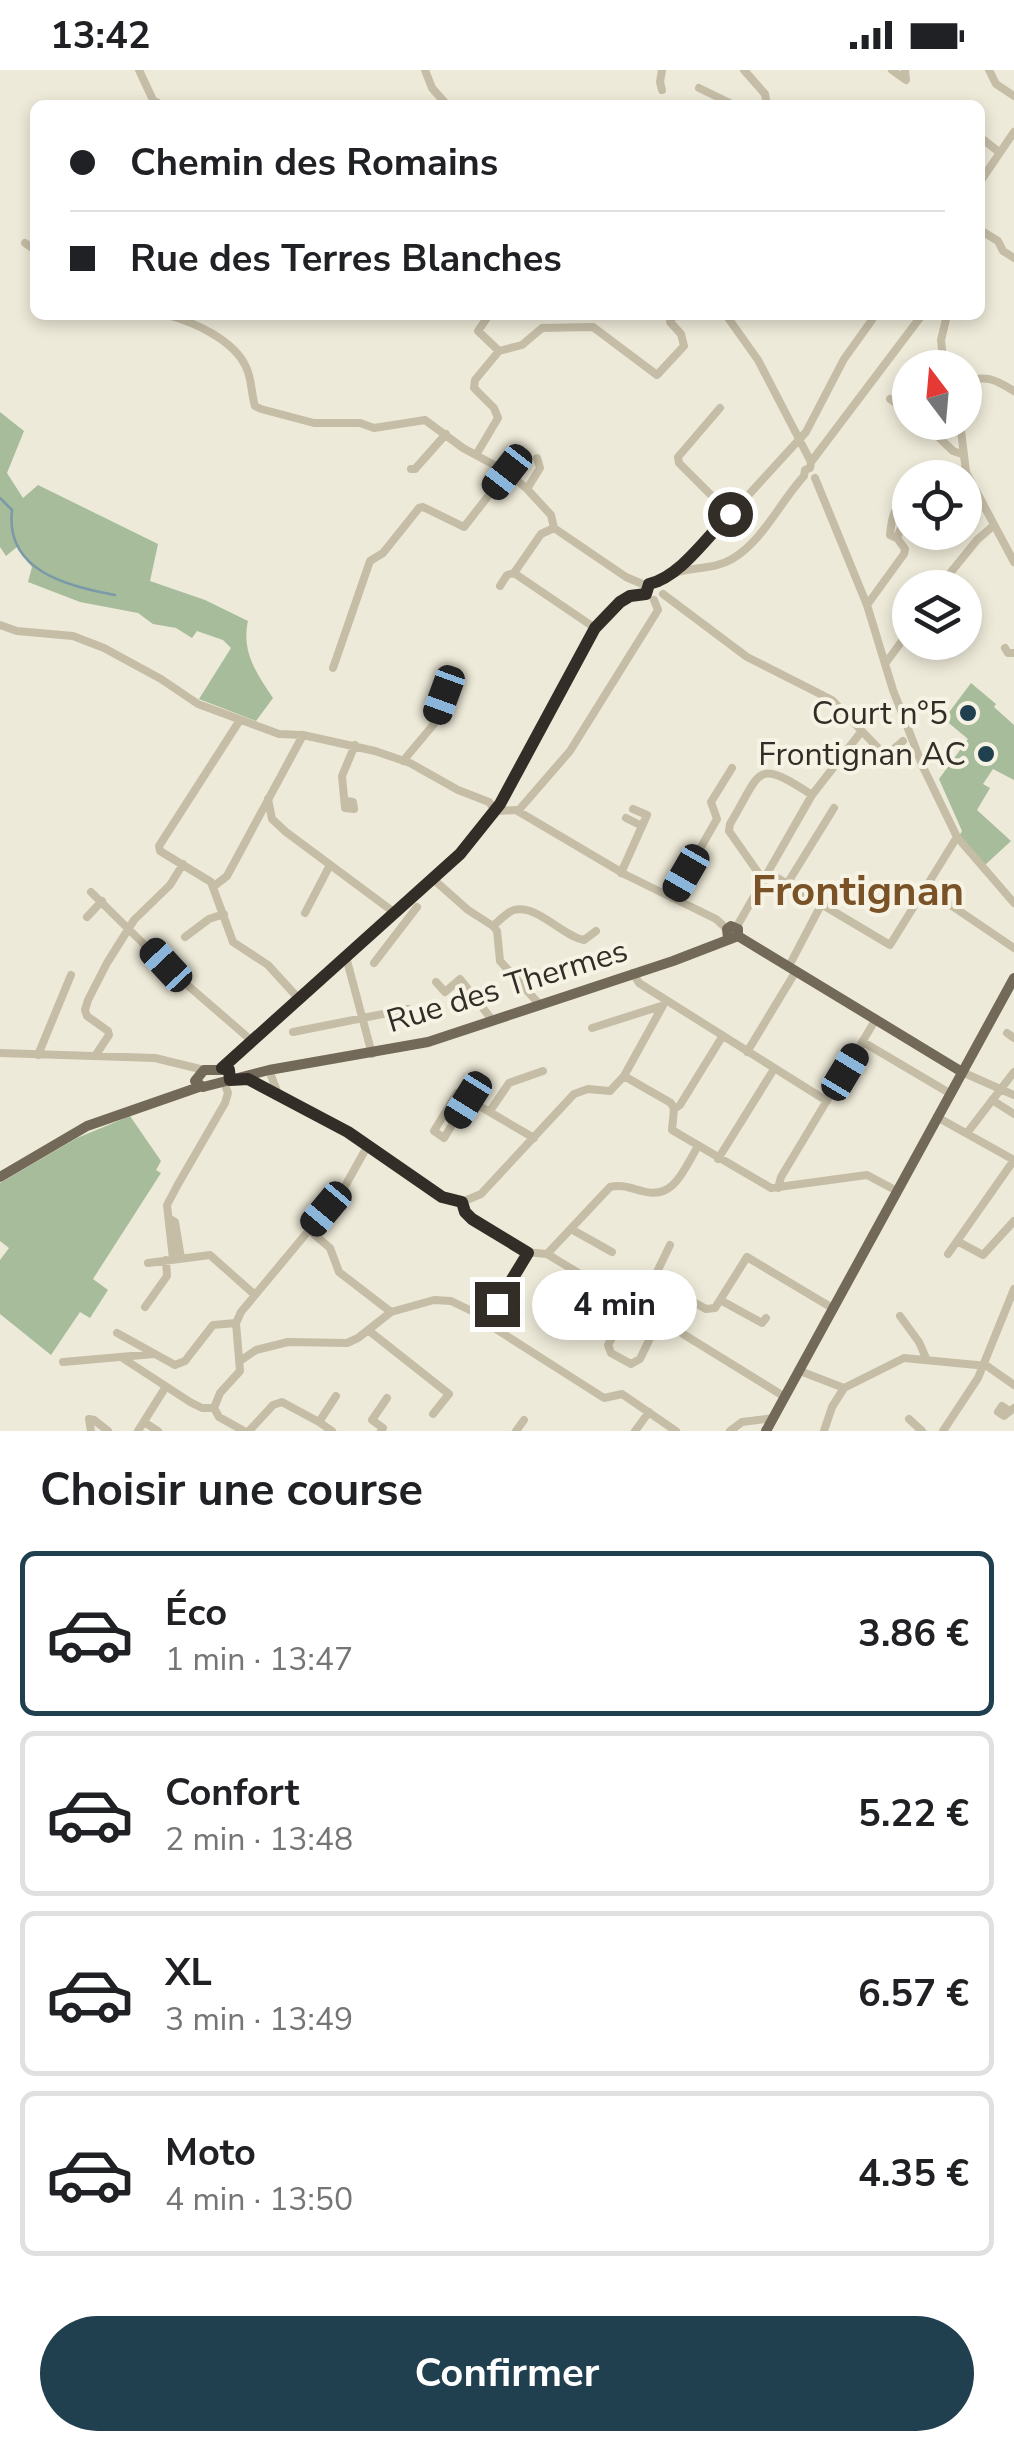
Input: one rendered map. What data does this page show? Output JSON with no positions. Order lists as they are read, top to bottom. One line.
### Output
{"streets":{"main road":["Rue des Thermes"]},"districts":["Frontignan"],"places":["Court n°5","Frontignan AC"],"north":"top","page":{"status":"13:42","banner":["Chemin des Romains","Rue des Terres Blanches"],"bubble":"4 min","heading":"Choisir une course","list":[{"name":"Éco","note":"1 min · 13:47","value":"3.86 €"},{"name":"Confort","note":"2 min · 13:48","value":"5.22 €"},{"name":"XL","note":"3 min · 13:49","value":"6.57 €"},{"name":"Moto","note":"4 min · 13:50","value":"4.35 €"}],"buttons":"Confirmer"}}
